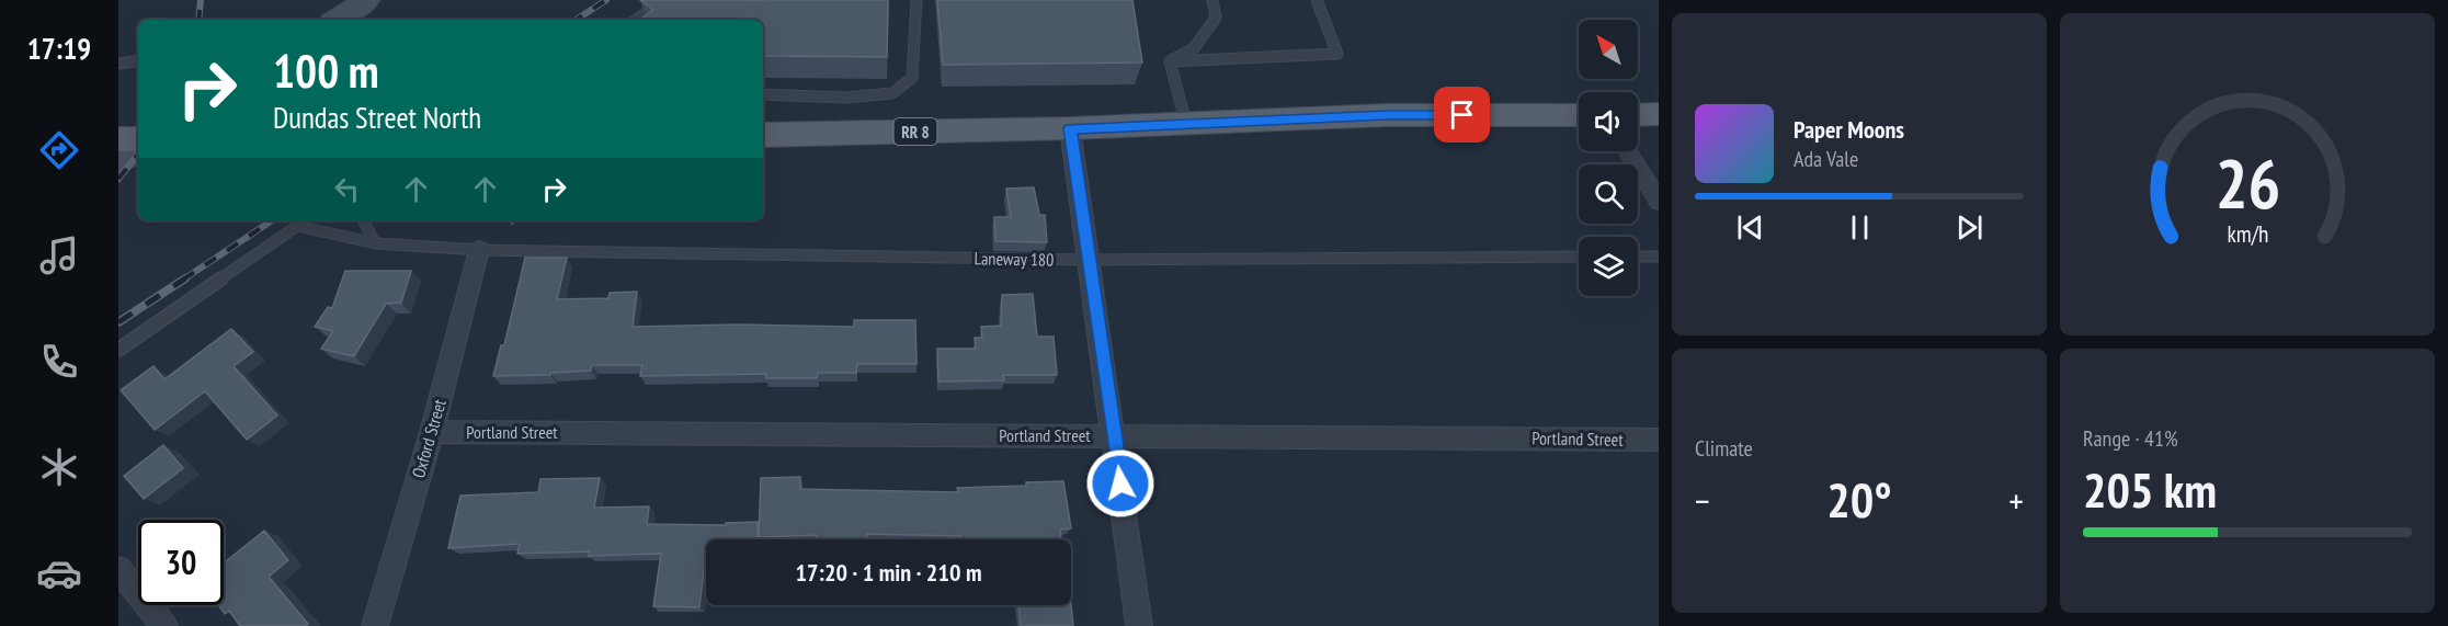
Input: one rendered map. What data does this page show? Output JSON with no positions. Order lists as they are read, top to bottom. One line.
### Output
{"streets":{"main road":["RR 8"],"street":["Portland Street","Oxford Street"],"lane":["Laneway 180"]},"crossings":[["Laneway 180","Oxford Street"],["Portland Street","Oxford Street"]],"north":"top left","page":{"tabs":"17:19","turn":["100 m","Dundas Street North"],"song":["Paper Moons","Ada Vale"],"tile":["Climate",["Range · 41%","205 km"]],"heat":["−","20°","+"],"limit":"30","trip":"17:20 · 1 min · 210 m","gauge":["26","km/h"]}}
